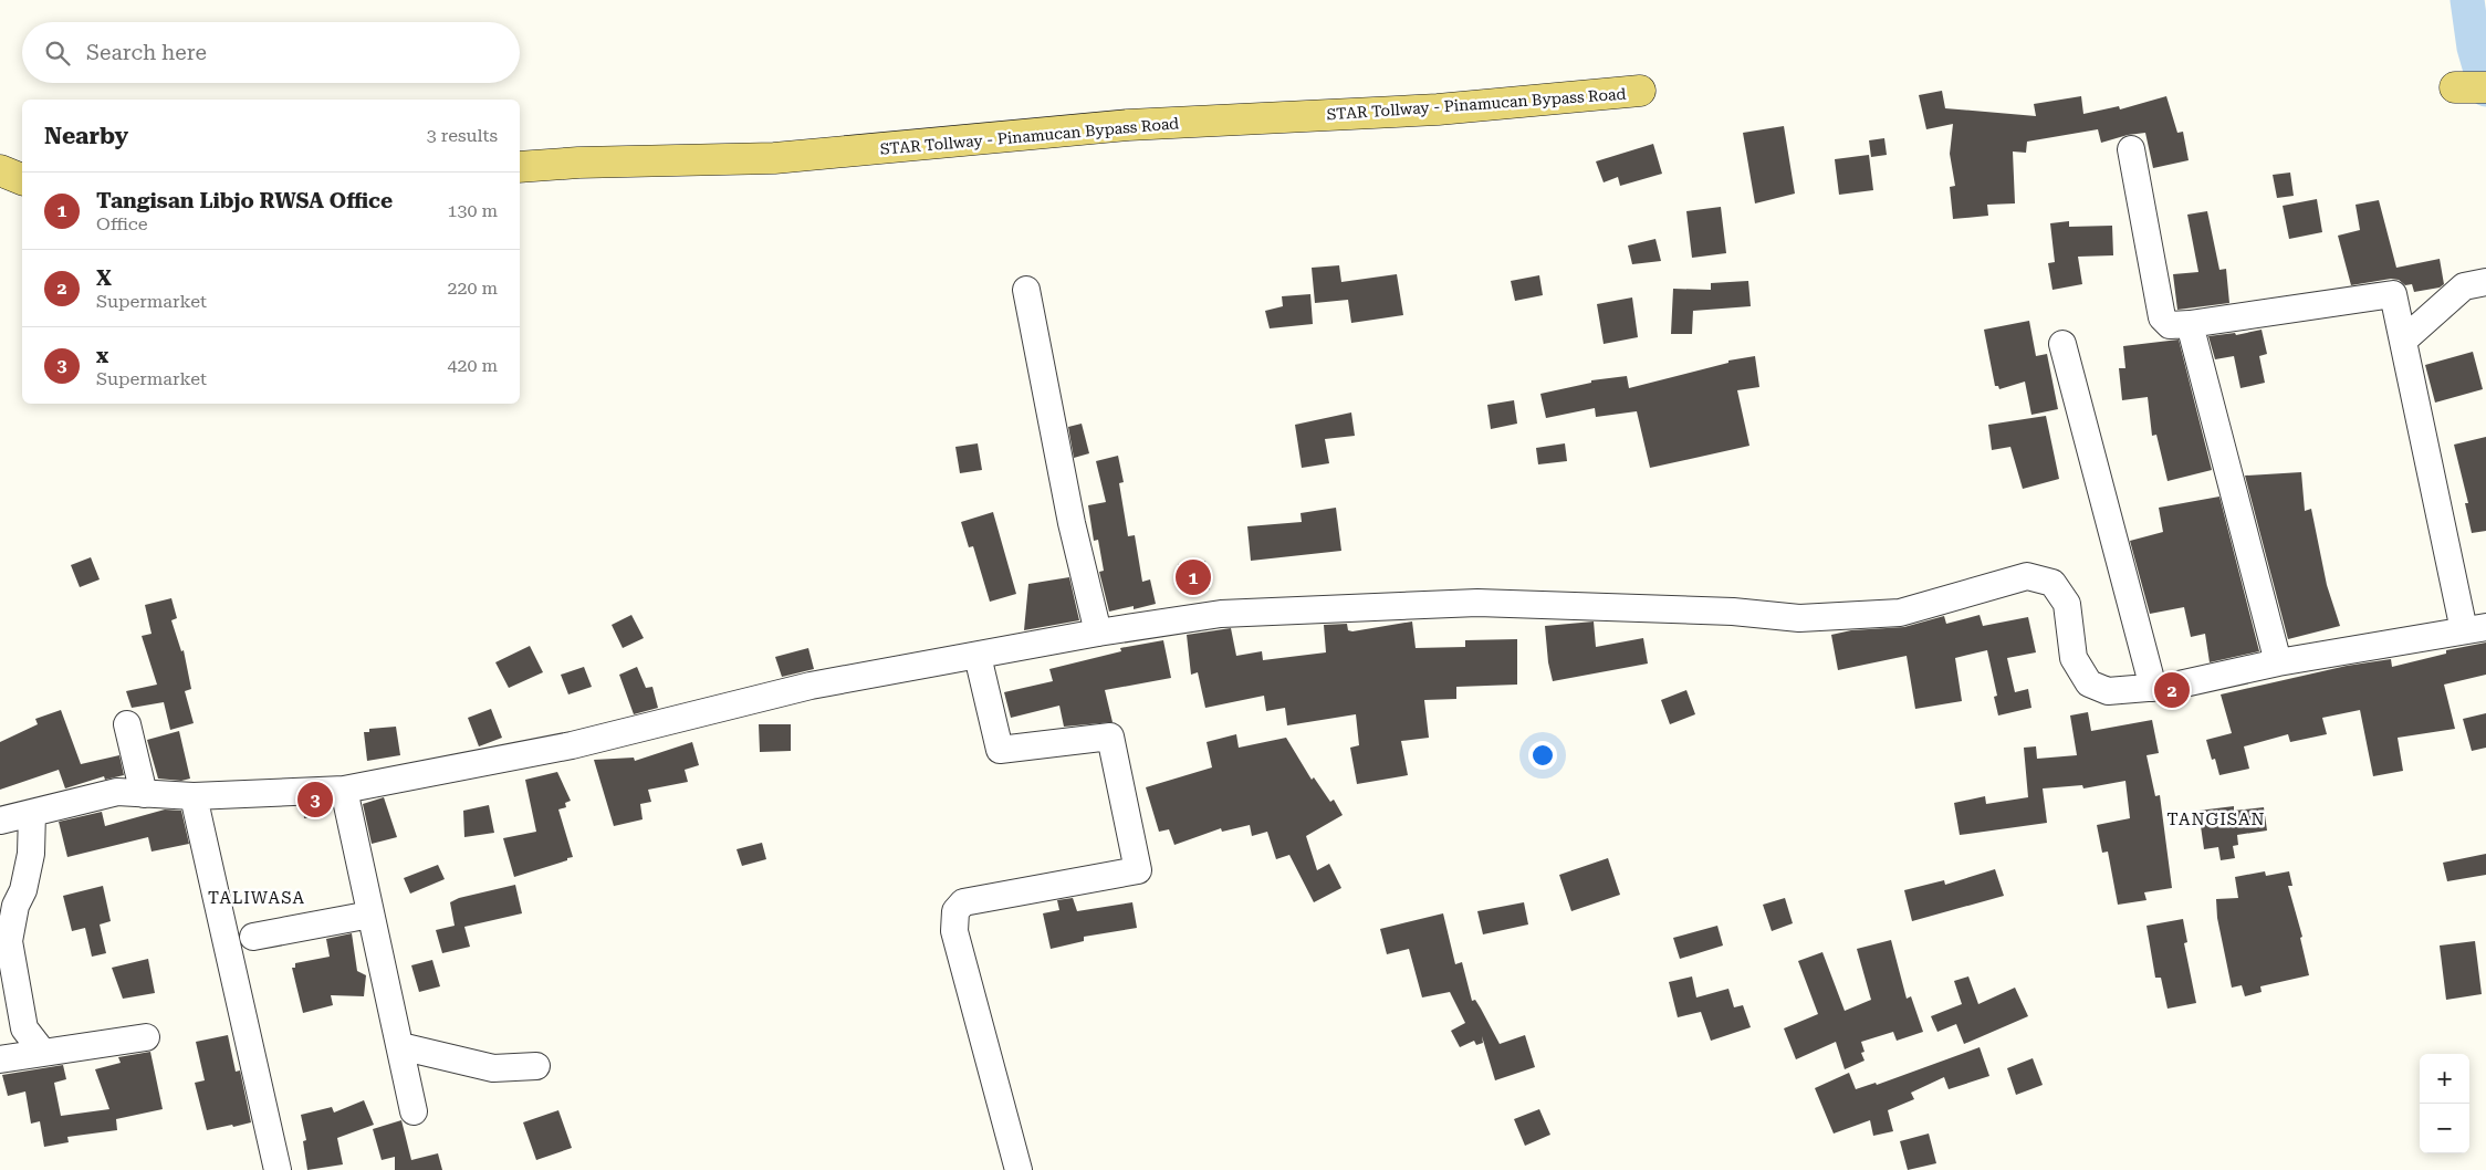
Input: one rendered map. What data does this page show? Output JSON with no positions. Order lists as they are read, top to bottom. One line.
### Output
{"streets":{"main road":["STAR Tollway - Pinamucan Bypass Road"]},"districts":["TANGISAN","TALIWASA"],"page":{"search":"Search here","heading":["Nearby","3 results"],"list":[{"mark":"1","name":"Tangisan Libjo RWSA Office","note":"Office","value":"130 m"},{"mark":"2","name":"X","note":"Supermarket","value":"220 m"},{"mark":"3","name":"x","note":"Supermarket","value":"420 m"}],"pins":["1","2","3"],"map_buttons":["+","−"]}}
